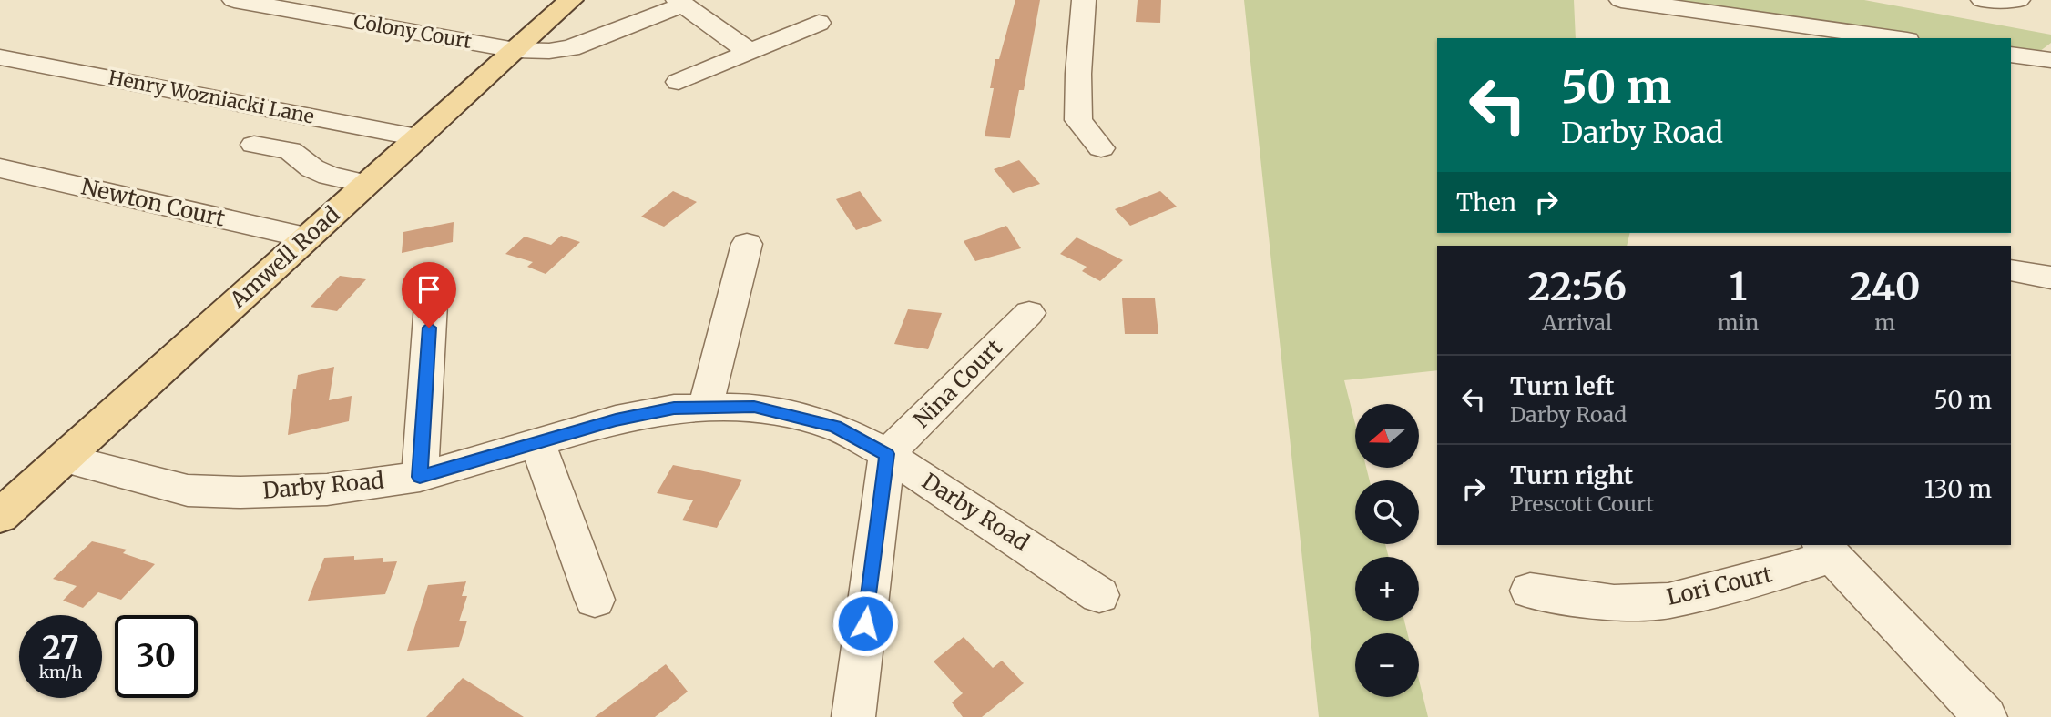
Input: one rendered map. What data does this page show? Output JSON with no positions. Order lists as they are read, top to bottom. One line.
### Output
{"streets":{"main road":["Amwell Road"],"street":["Colony Court","Henry Wozniacki Lane","Newton Court","Nina Court","Darby Road","Lori Court"]},"crossings":[["Colony Court","Amwell Road"],["Henry Wozniacki Lane","Amwell Road"],["Newton Court","Amwell Road"],["Amwell Road","Darby Road"],["Nina Court","Darby Road"]],"north":"left","page":{"turn":["50 m","Darby Road"],"then":"Then","eta":["22:56","Arrival","1","min","240","m"],"list":[{"name":"Turn left","note":"Darby Road","value":"50 m"},{"name":"Turn right","note":"Prescott Court","value":"130 m"}],"map_buttons":["+","−"],"speed":"27 km/h","limit":"30"}}
